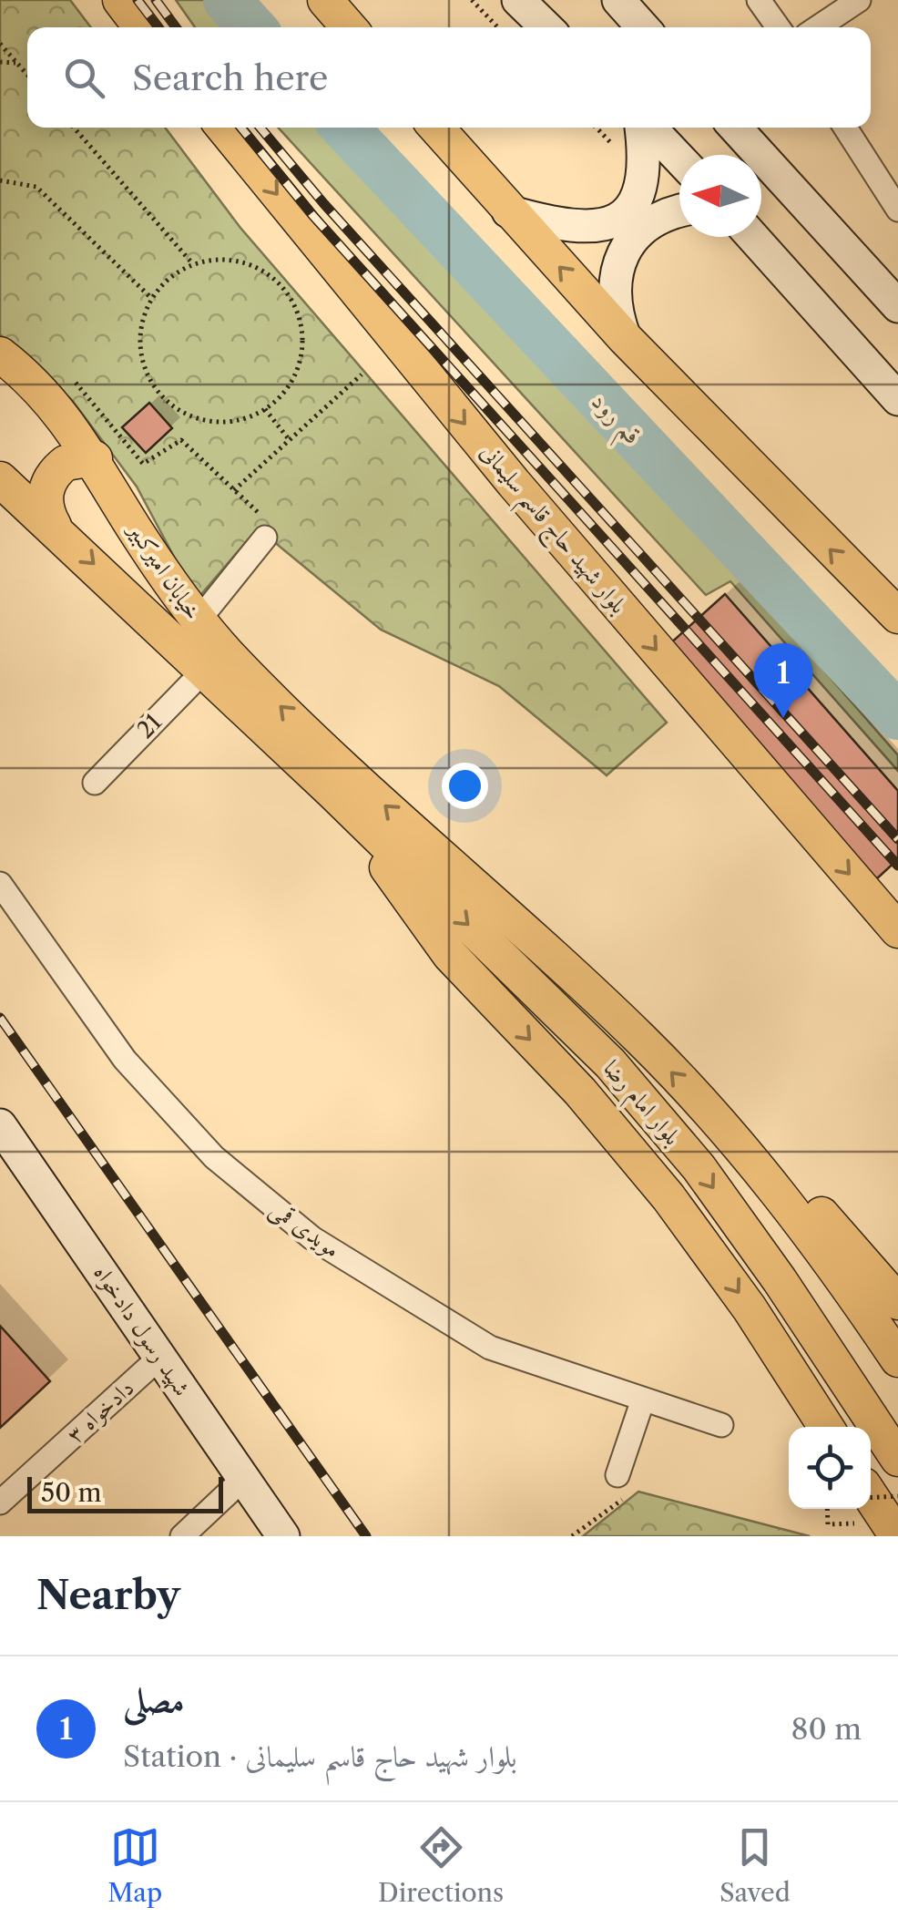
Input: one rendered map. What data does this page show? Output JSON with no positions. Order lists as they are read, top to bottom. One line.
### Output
{"streets":{"main road":["بلوار شهید حاج قاسم سلیمانی","خیابان امیرکبیر","بلوار امام رضا","شهید رسول دادخواه"],"street":["21","مویدی قمی","دادخواه ۳"]},"crossings":[["خیابان امیرکبیر","21"],["خیابان امیرکبیر","بلوار امام رضا"],["شهید رسول دادخواه","دادخواه ۳"]],"water":["قم رود"],"scale_bar":"50 m","north":"left","page":{"search":"Search here","pins":"1","scale":"50 m","heading":"Nearby","list":[{"mark":"1","name":"مصلی","note":"Station · بلوار شهید حاج قاسم سلیمانی","value":"80 m"}],"nav":["Map","Directions","Saved"]}}
